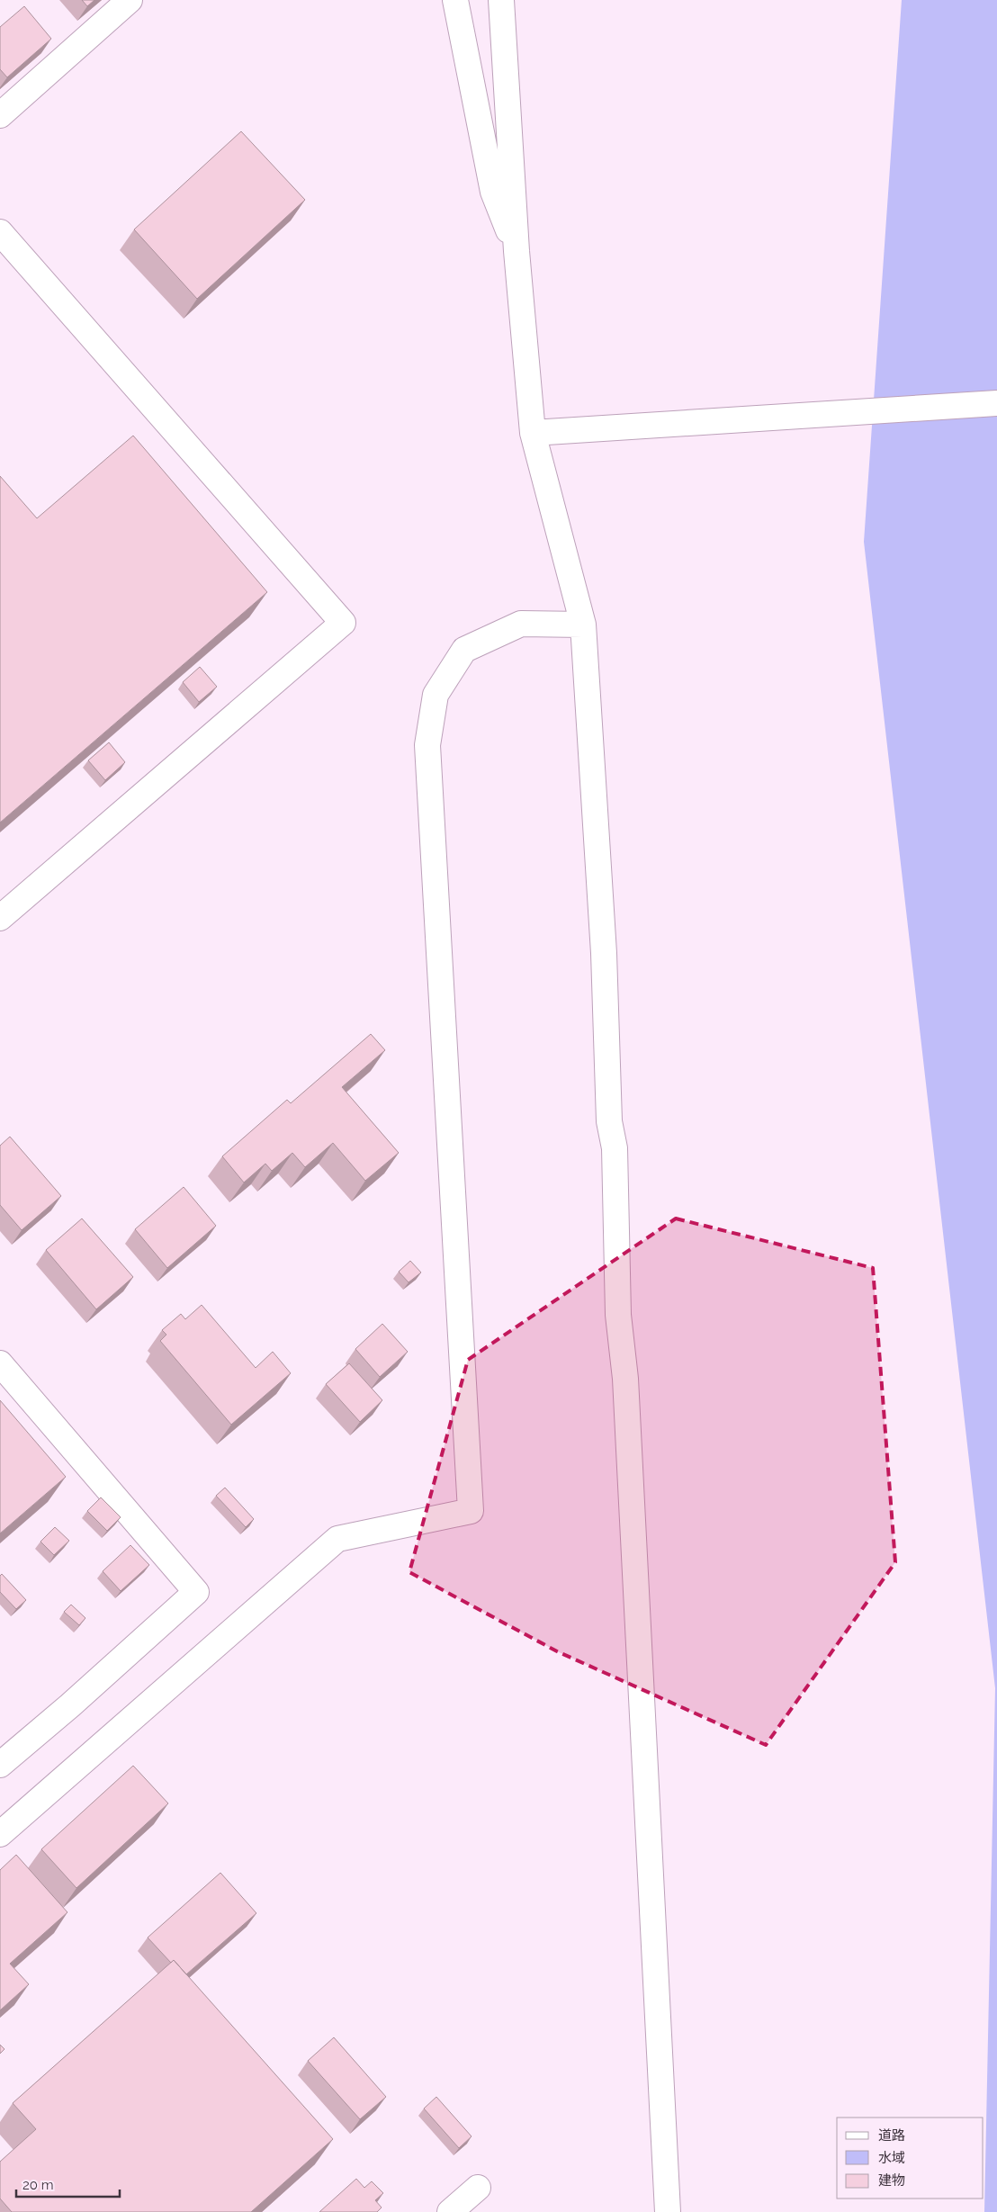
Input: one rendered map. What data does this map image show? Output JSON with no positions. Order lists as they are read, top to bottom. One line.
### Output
{"legend":["道路","水域","建物"],"scale_bar":"20 m"}
